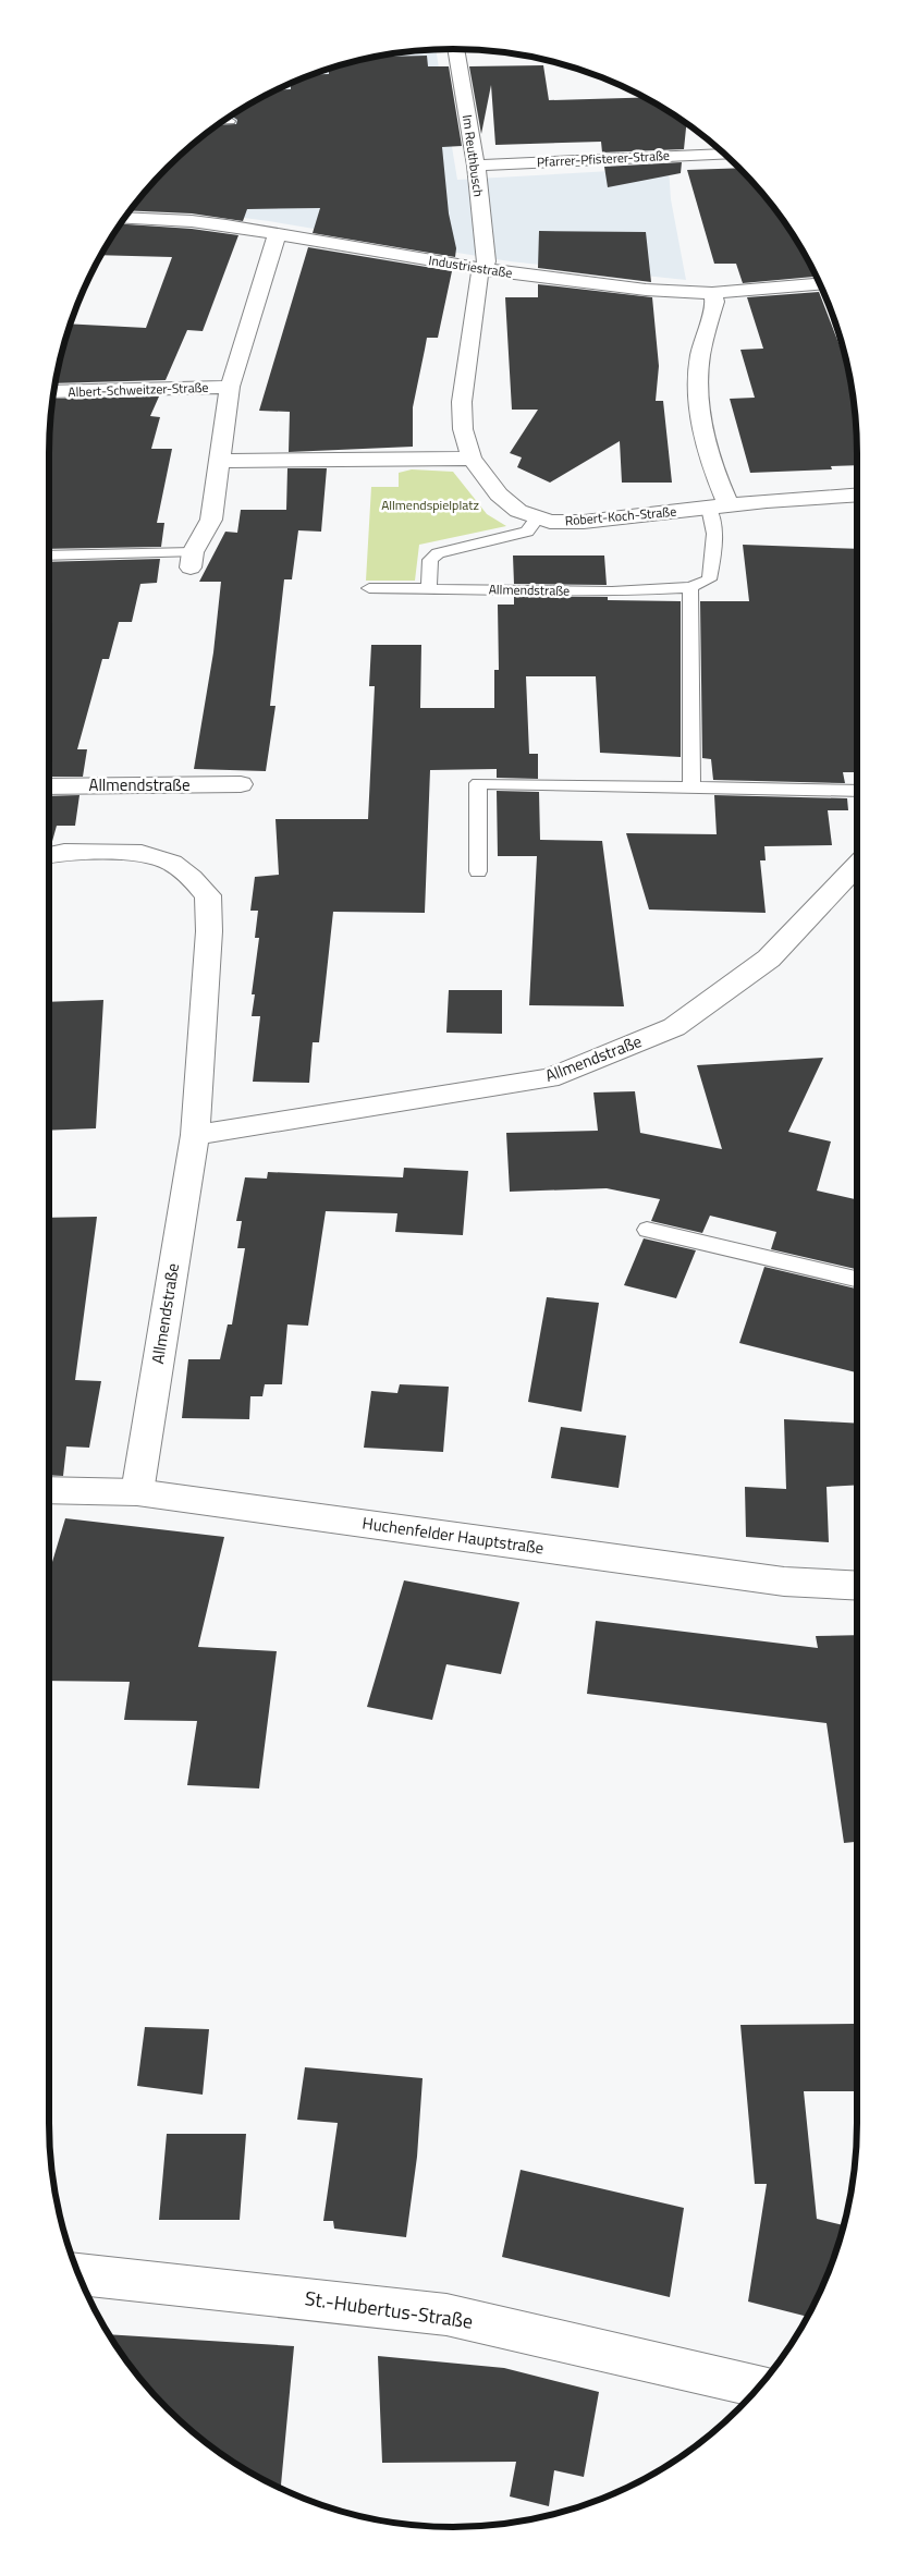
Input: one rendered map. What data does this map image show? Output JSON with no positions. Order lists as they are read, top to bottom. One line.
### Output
{"streets":{"street":["Im Reuthbusch","Pfarrer-Pfisterer-Straße","Industriestraße","Albert-Schweitzer-Straße","Robert-Koch-Straße","Allmendstraße","Huchenfelder Hauptstraße","St.-Hubertus-Straße"]},"crossings":[["Im Reuthbusch","Pfarrer-Pfisterer-Straße"],["Im Reuthbusch","Industriestraße"],["Im Reuthbusch","Robert-Koch-Straße"],["Industriestraße","Albert-Schweitzer-Straße"],["Industriestraße","Robert-Koch-Straße"],["Allmendstraße","Huchenfelder Hauptstraße"]],"parks":["Allmendspielplatz"]}
